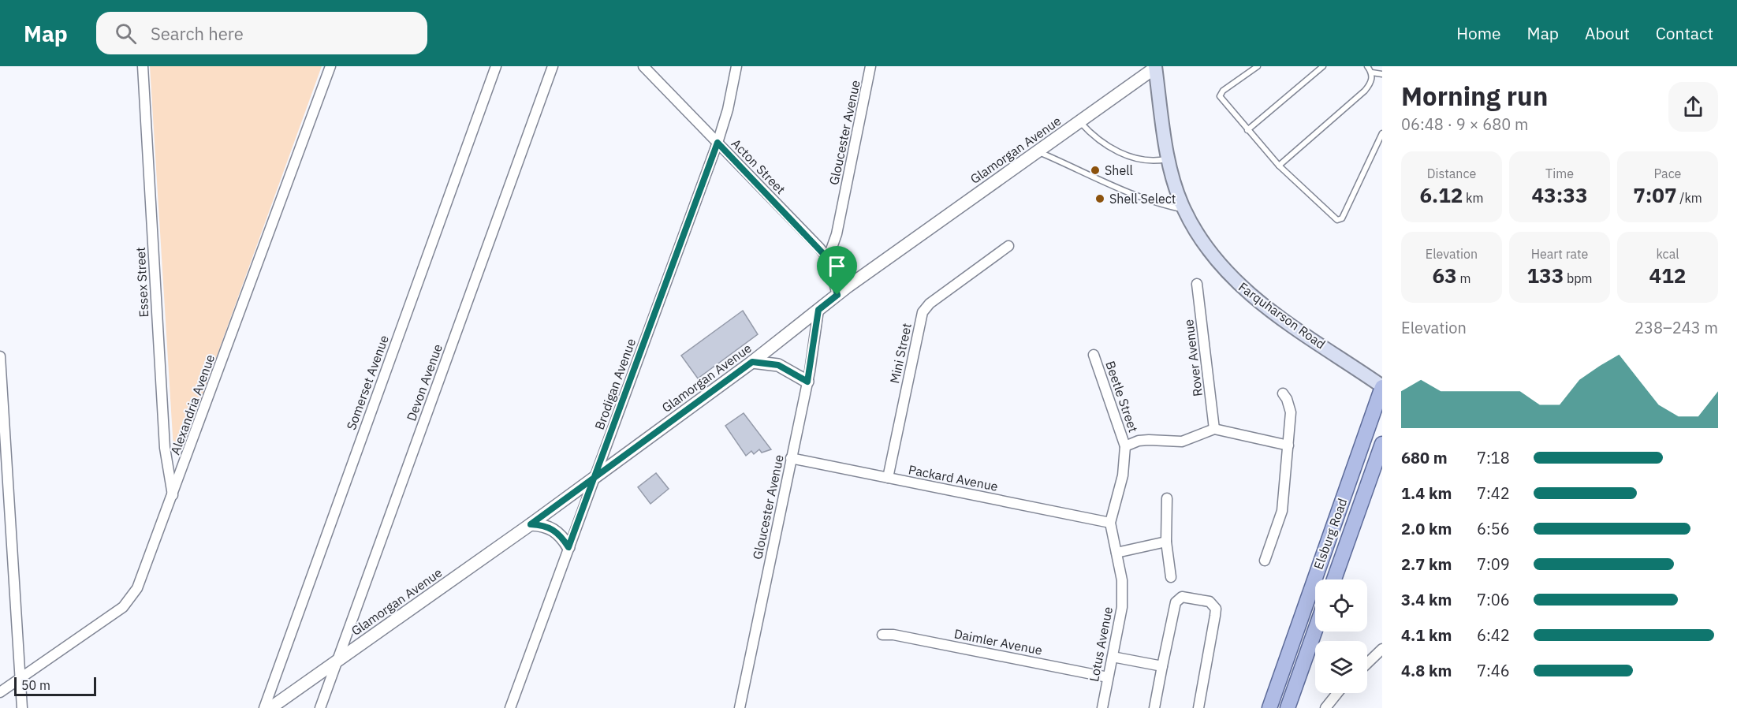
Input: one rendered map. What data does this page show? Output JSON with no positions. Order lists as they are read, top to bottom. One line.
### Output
{"streets":{"main road":["Farquharson Road","Elsburg Road"],"street":["Gloucester Avenue","Glamorgan Avenue","Acton Street","Essex Street","Mini Street","Rover Avenue","Somerset Avenue","Devon Avenue","Brodigan Avenue","Beetle Street","Alexandria Avenue","Packard Avenue","Daimler Avenue","Lotus Avenue"]},"crossings":[["Gloucester Avenue","Glamorgan Avenue"],["Gloucester Avenue","Acton Street"],["Gloucester Avenue","Packard Avenue"],["Glamorgan Avenue","Acton Street"],["Glamorgan Avenue","Farquharson Road"],["Glamorgan Avenue","Devon Avenue"],["Glamorgan Avenue","Brodigan Avenue"],["Acton Street","Brodigan Avenue"],["Essex Street","Alexandria Avenue"],["Farquharson Road","Elsburg Road"],["Mini Street","Packard Avenue"],["Beetle Street","Lotus Avenue"],["Packard Avenue","Lotus Avenue"],["Daimler Avenue","Lotus Avenue"]],"places":["Shell","Shell Select"],"scale_bar":"50 m","page":{"header":"Map","search":"Search here","nav":["Home","Map","About","Contact"],"heading":["Morning run","06:48 · 9 × 680 m"],"stats":[["Distance","6.12 km"],["Time","43:33"],["Pace","7:07 /km"],["Elevation","63 m"],["Heart rate","133 bpm"],["kcal","412"]],"chart":["Elevation","238–243 m"],"list":[{"name":"680 m","note":"7:18"},{"name":"1.4 km","note":"7:42"},{"name":"2.0 km","note":"6:56"},{"name":"2.7 km","note":"7:09"},{"name":"3.4 km","note":"7:06"},{"name":"4.1 km","note":"6:42"},{"name":"4.8 km","note":"7:46"}],"scale":"50 m"}}
